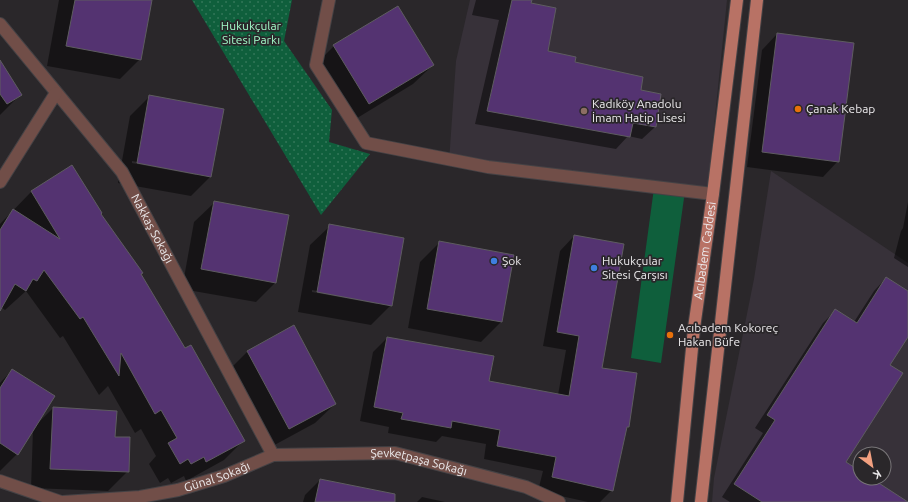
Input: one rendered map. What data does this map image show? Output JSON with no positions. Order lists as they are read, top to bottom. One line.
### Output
{"streets":{"main road":["Acıbadem Caddesi"],"street":["Nakkaş Sokağı","Şevketpaşa Sokağı","Günal Sokağı"]},"crossings":[["Nakkaş Sokağı","Şevketpaşa Sokağı"],["Nakkaş Sokağı","Günal Sokağı"],["Şevketpaşa Sokağı","Günal Sokağı"]],"parks":["Hukukçular Sitesi Parkı"],"places":["Çanak Kebap","Kadıköy Anadolu İmam Hatip Lisesi","Şok","Hukukçular Sitesi Çarşısı","Acıbadem Kokoreç Hakan Büfe"],"north":"bottom right"}
